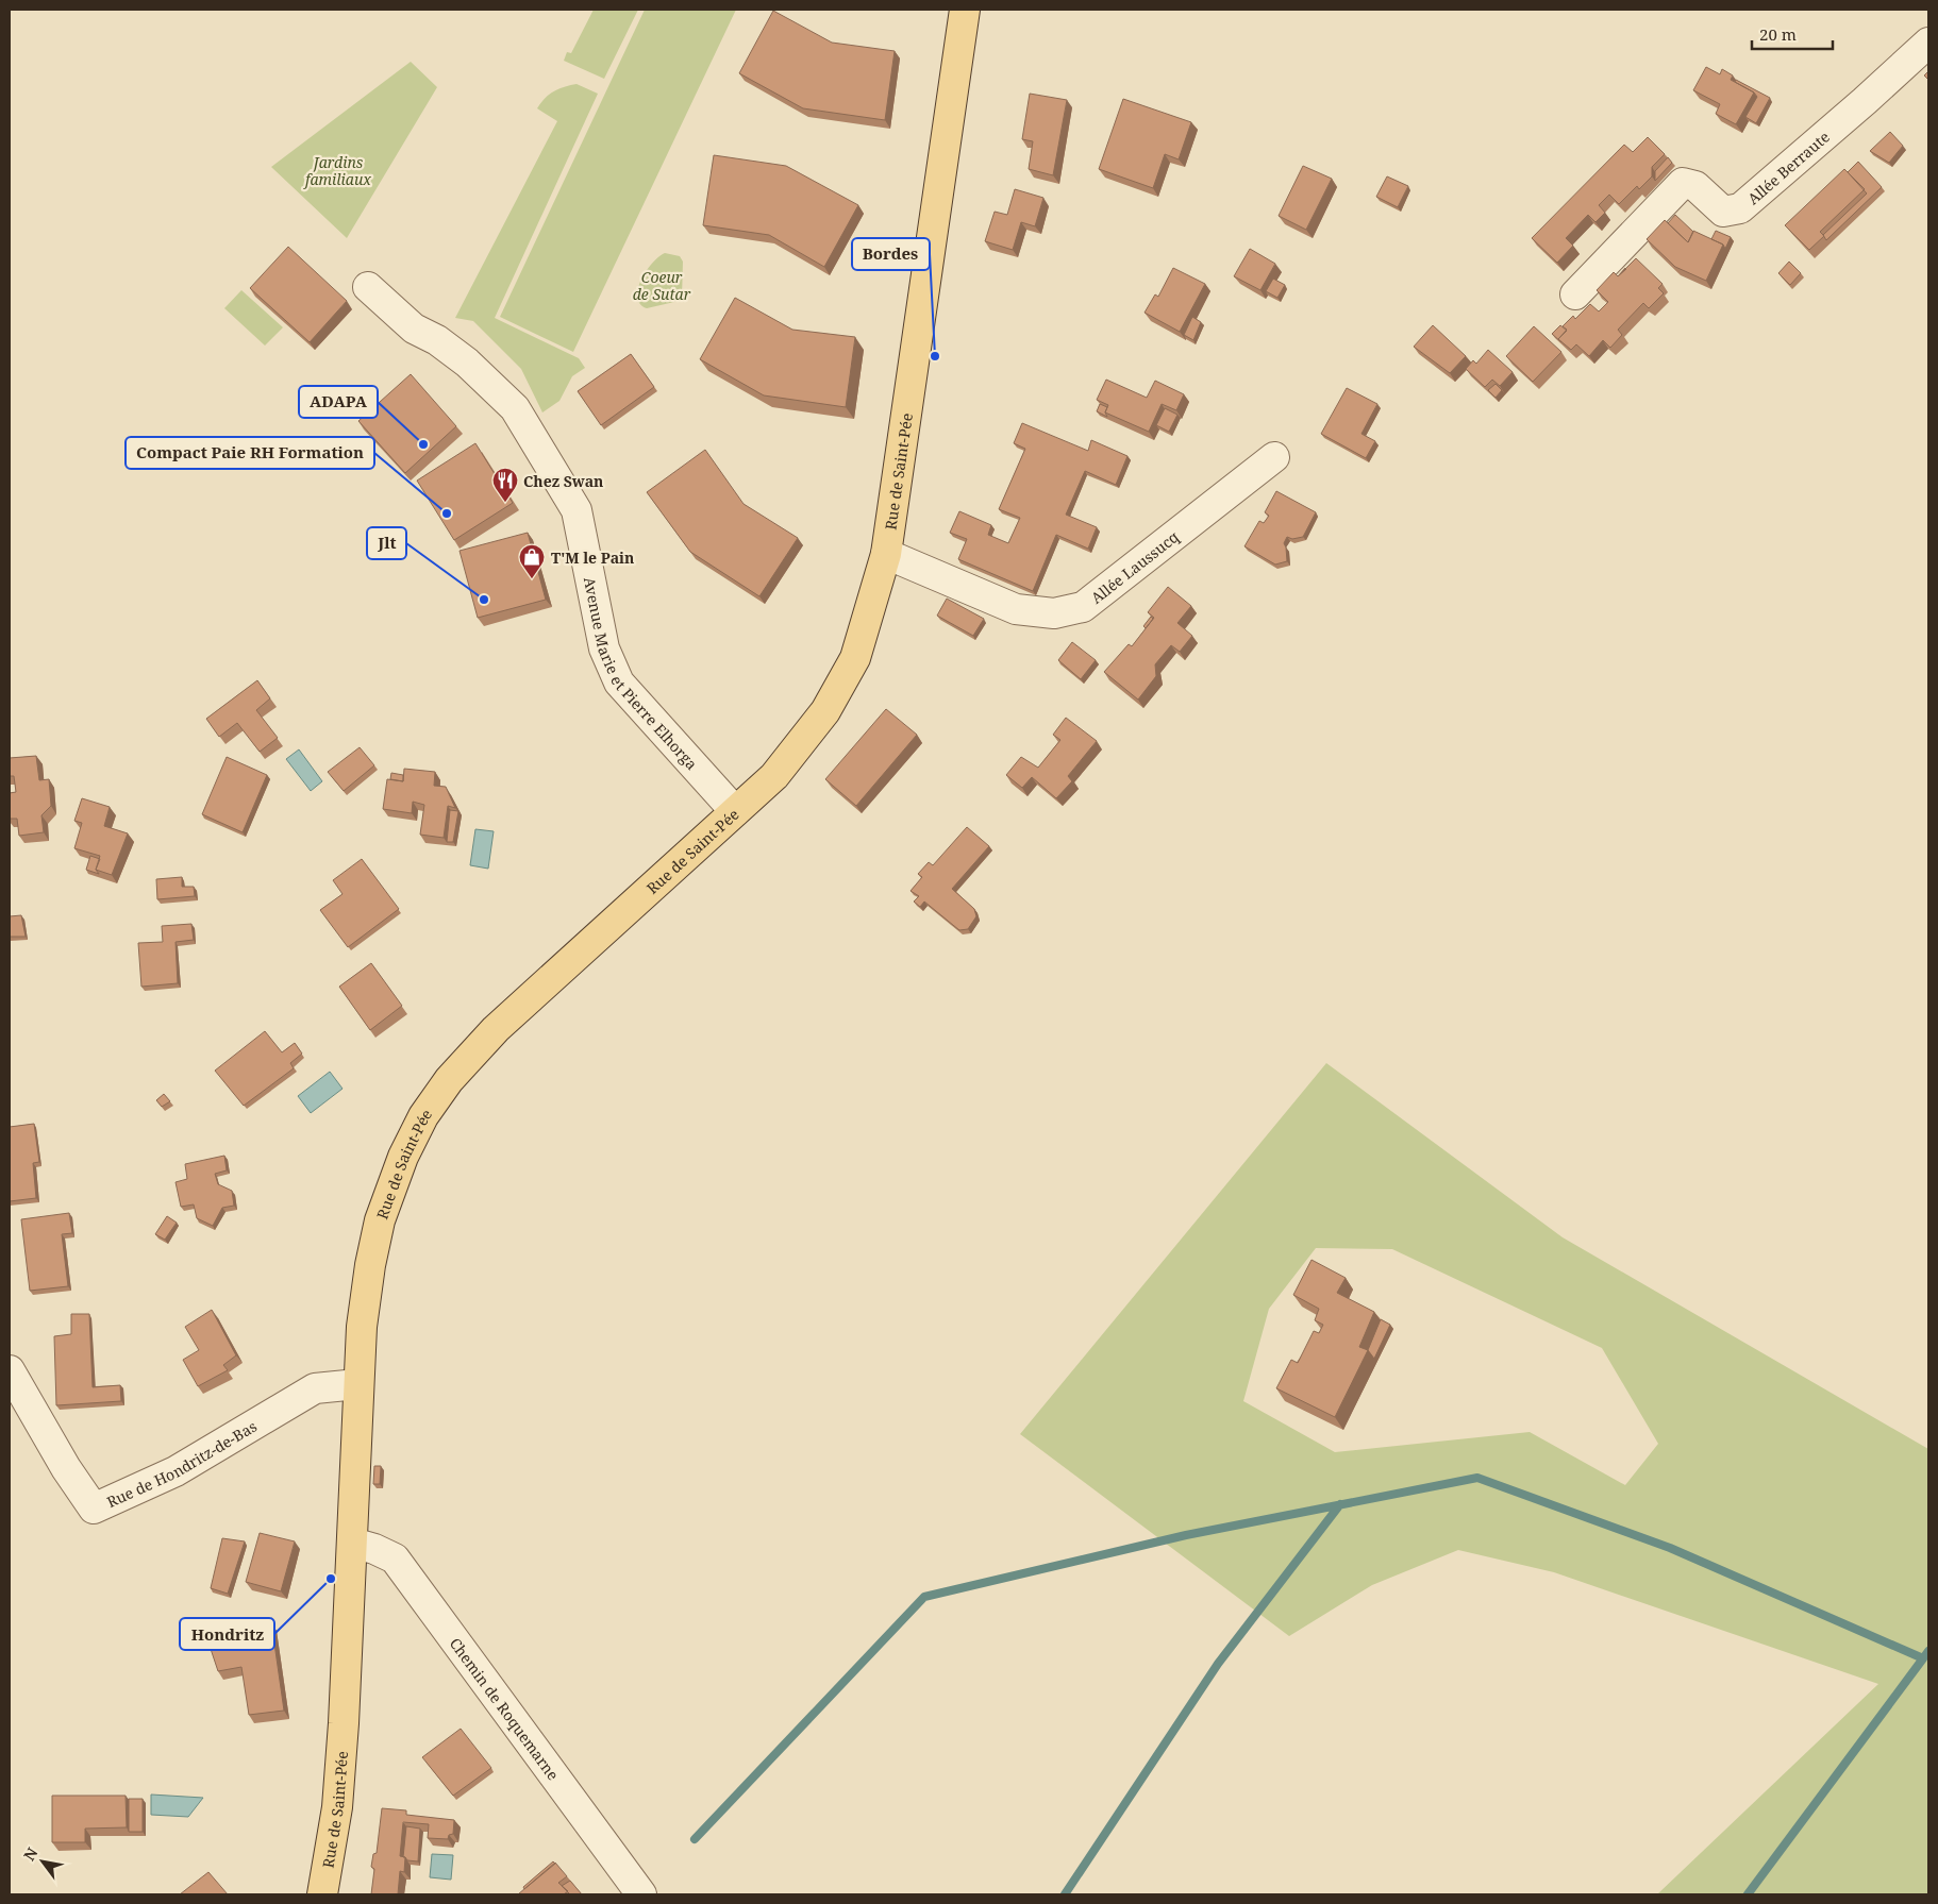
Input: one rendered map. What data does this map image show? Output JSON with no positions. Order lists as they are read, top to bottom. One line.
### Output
{"streets":{"main road":["Rue de Saint-Pée"],"street":["Allée Berraute","Allée Laussucq","Avenue Marie et Pierre Elhorga","Rue de Hondritz-de-Bas","Chemin de Roquemarne"]},"crossings":[["Rue de Saint-Pée","Allée Laussucq"],["Rue de Saint-Pée","Avenue Marie et Pierre Elhorga"],["Rue de Saint-Pée","Rue de Hondritz-de-Bas"],["Rue de Saint-Pée","Chemin de Roquemarne"]],"parks":["Jardins familiaux","Coeur de Sutar"],"places":{"other":["Bordes","ADAPA","Compact Paie RH Formation","Jlt","Hondritz"],"restaurant":["Chez Swan"],"shop":["T'M le Pain"]},"scale_bar":"20 m","north":"top left"}
